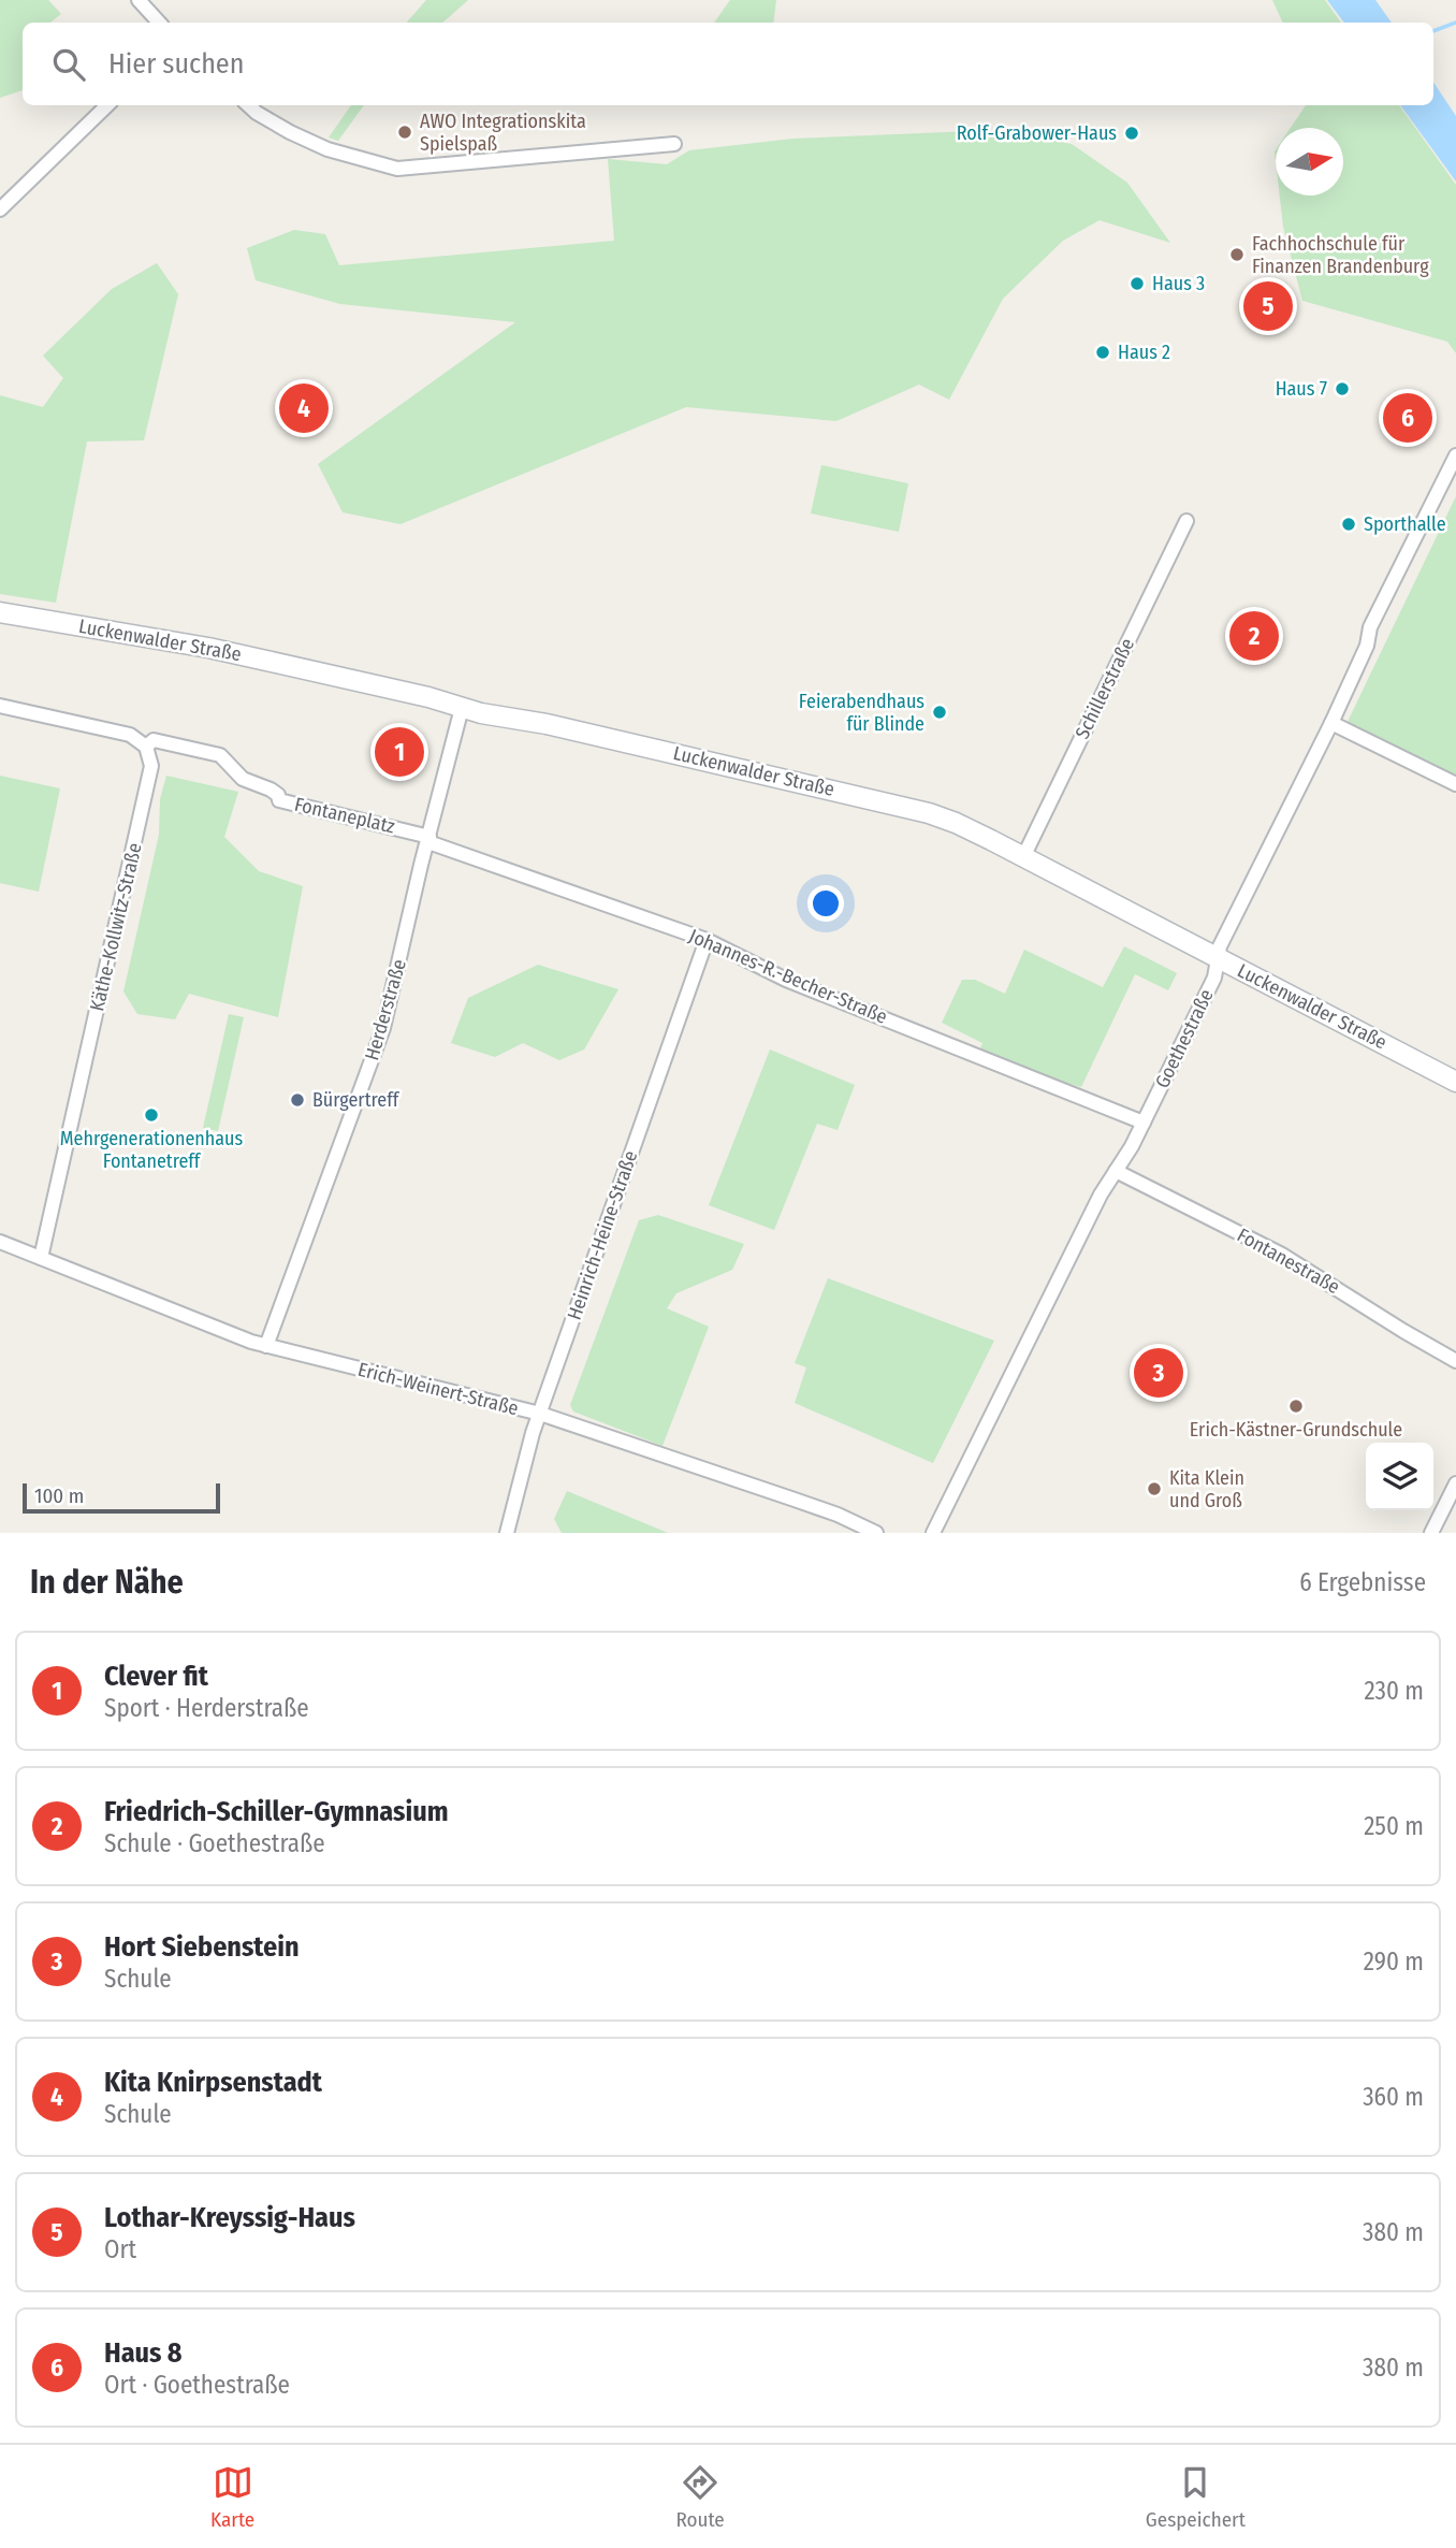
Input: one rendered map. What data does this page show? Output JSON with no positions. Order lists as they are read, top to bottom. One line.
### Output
{"streets":{"main road":["Luckenwalder Straße"],"street":["Schillerstraße","Fontaneplatz","Käthe-Kollwitz-Straße","Johannes-R.-Becher-Straße","Herderstraße","Goethestraße","Heinrich-Heine-Straße","Fontanestraße","Erich-Weinert-Straße"]},"crossings":[["Luckenwalder Straße","Schillerstraße"],["Luckenwalder Straße","Herderstraße"],["Luckenwalder Straße","Goethestraße"],["Fontaneplatz","Käthe-Kollwitz-Straße"],["Fontaneplatz","Johannes-R.-Becher-Straße"],["Fontaneplatz","Herderstraße"],["Käthe-Kollwitz-Straße","Erich-Weinert-Straße"],["Johannes-R.-Becher-Straße","Herderstraße"],["Johannes-R.-Becher-Straße","Goethestraße"],["Johannes-R.-Becher-Straße","Heinrich-Heine-Straße"],["Herderstraße","Erich-Weinert-Straße"],["Goethestraße","Fontanestraße"],["Heinrich-Heine-Straße","Erich-Weinert-Straße"]],"places":["AWO Integrationskita Spielspaß","Rolf-Grabower-Haus","Fachhochschule für Finanzen Brandenburg","Haus 3","Haus 2","Haus 7","Sporthalle","Feierabendhaus für Blinde","Bürgertreff","Mehrgenerationenhaus Fontanetreff","Erich-Kästner-Grundschule","Kita Klein und Groß"],"scale_bar":"100 m","north":"right","page":{"search":"Hier suchen","pins":["5","4","6","2","1","3"],"scale":"100 m","heading":["In der Nähe","6 Ergebnisse"],"list":[{"mark":"1","name":"Clever fit","note":"Sport · Herderstraße","value":"230 m"},{"mark":"2","name":"Friedrich-Schiller-Gymnasium","note":"Schule · Goethestraße","value":"250 m"},{"mark":"3","name":"Hort Siebenstein","note":"Schule","value":"290 m"},{"mark":"4","name":"Kita Knirpsenstadt","note":"Schule","value":"360 m"},{"mark":"5","name":"Lothar-Kreyssig-Haus","note":"Ort","value":"380 m"},{"mark":"6","name":"Haus 8","note":"Ort · Goethestraße","value":"380 m"}],"nav":["Karte","Route","Gespeichert"]}}
